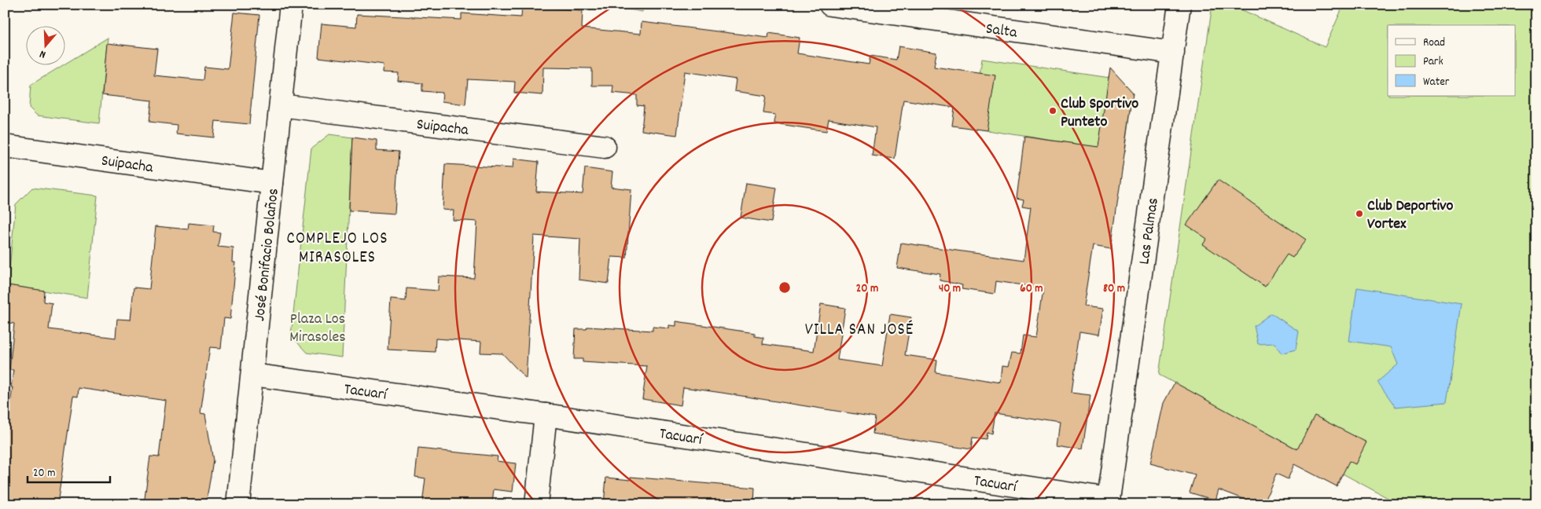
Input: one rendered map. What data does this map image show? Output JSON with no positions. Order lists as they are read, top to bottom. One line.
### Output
{"streets":{"street":["Salta","Suipacha","Las Palmas","José Bonifacio Bolaños","Tacuarí"]},"crossings":[["Salta","Las Palmas"],["Suipacha","José Bonifacio Bolaños"],["Las Palmas","Tacuarí"],["José Bonifacio Bolaños","Tacuarí"]],"districts":["COMPLEJO LOS MIRASOLES","VILLA SAN JOSÉ"],"parks":["Plaza Los Mirasoles"],"places":["Club Sportivo Punteto","Club Deportivo Vortex"],"legend":["Road","Park","Water"],"scale_bar":"20 m","north":"bottom","rings":["20 m","40 m","60 m","80 m"]}
